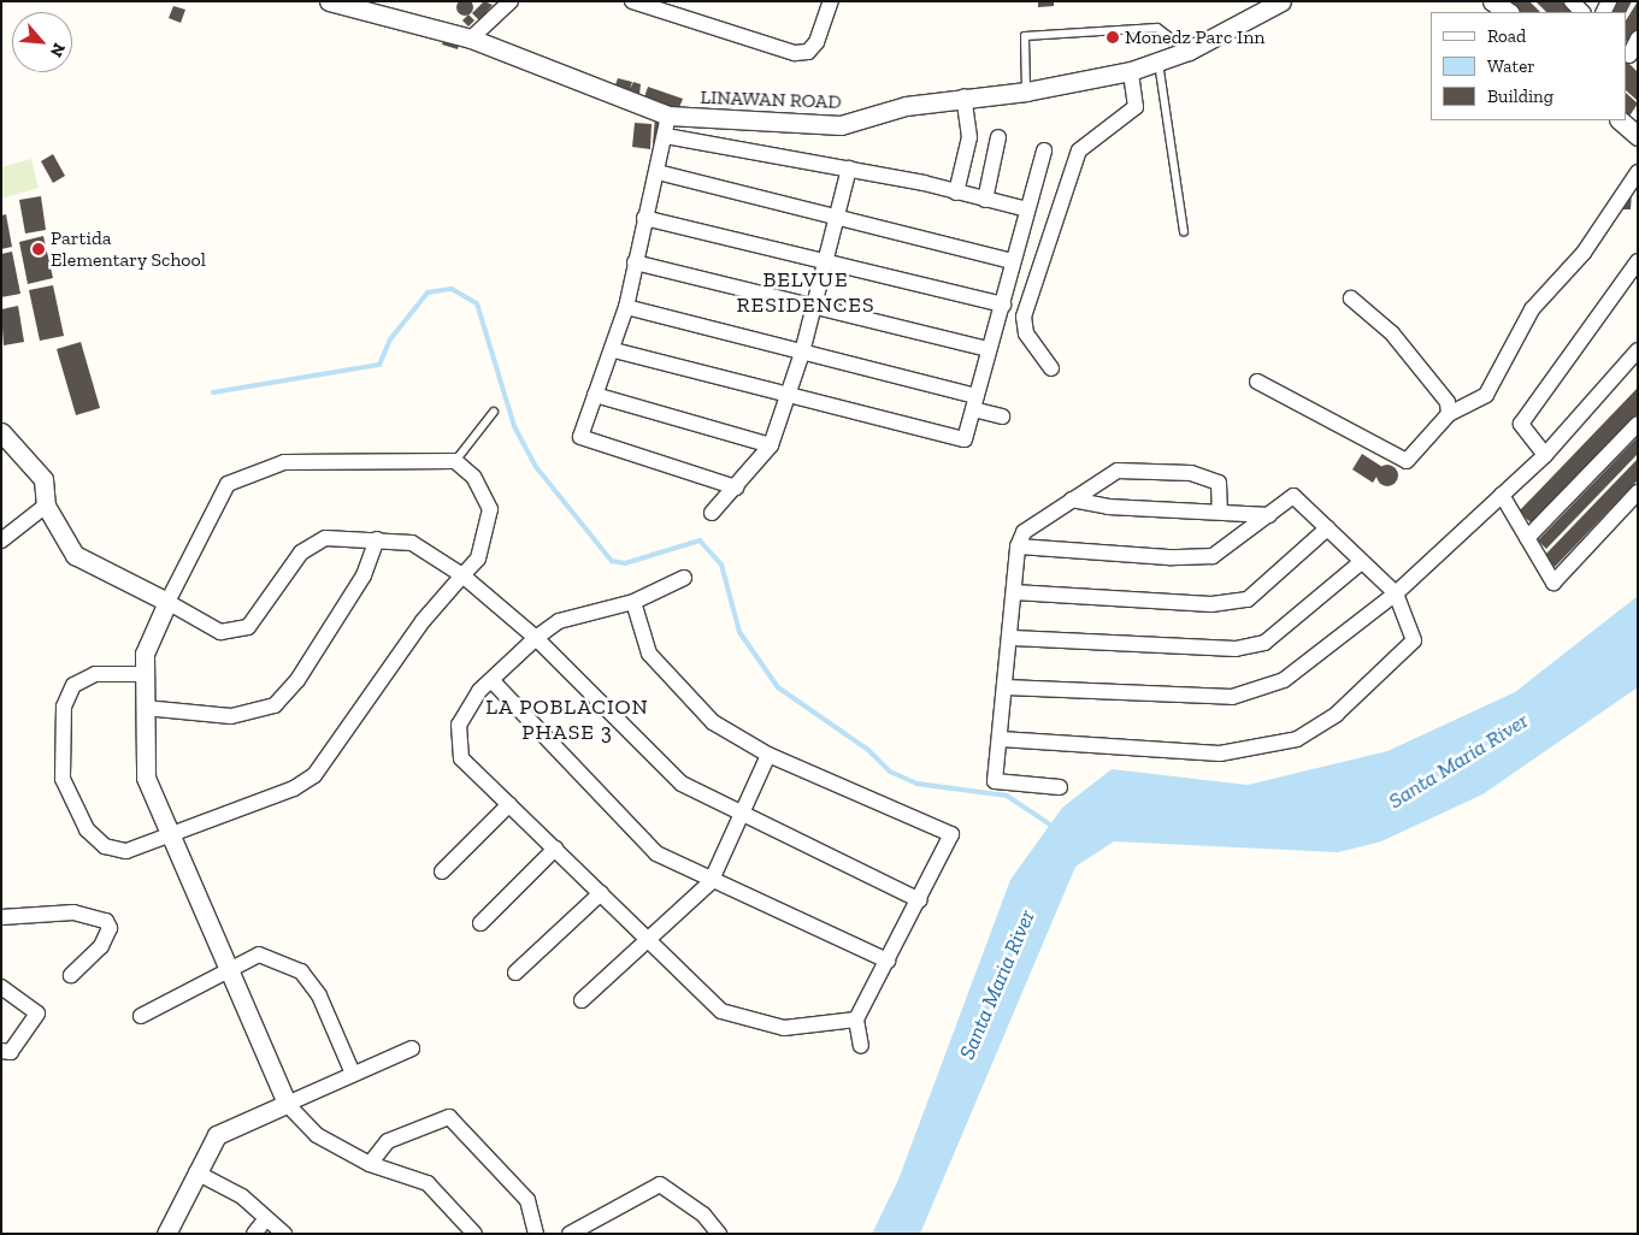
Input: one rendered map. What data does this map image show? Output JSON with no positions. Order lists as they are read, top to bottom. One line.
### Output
{"streets":{"street":["LINAWAN ROAD"]},"districts":["BELVUE RESIDENCES","LA POBLACION PHASE 3"],"water":["Santa Maria River"],"places":["Monedz Parc Inn","Partida Elementary School"],"legend":["Road","Water","Building"],"north":"bottom right"}
